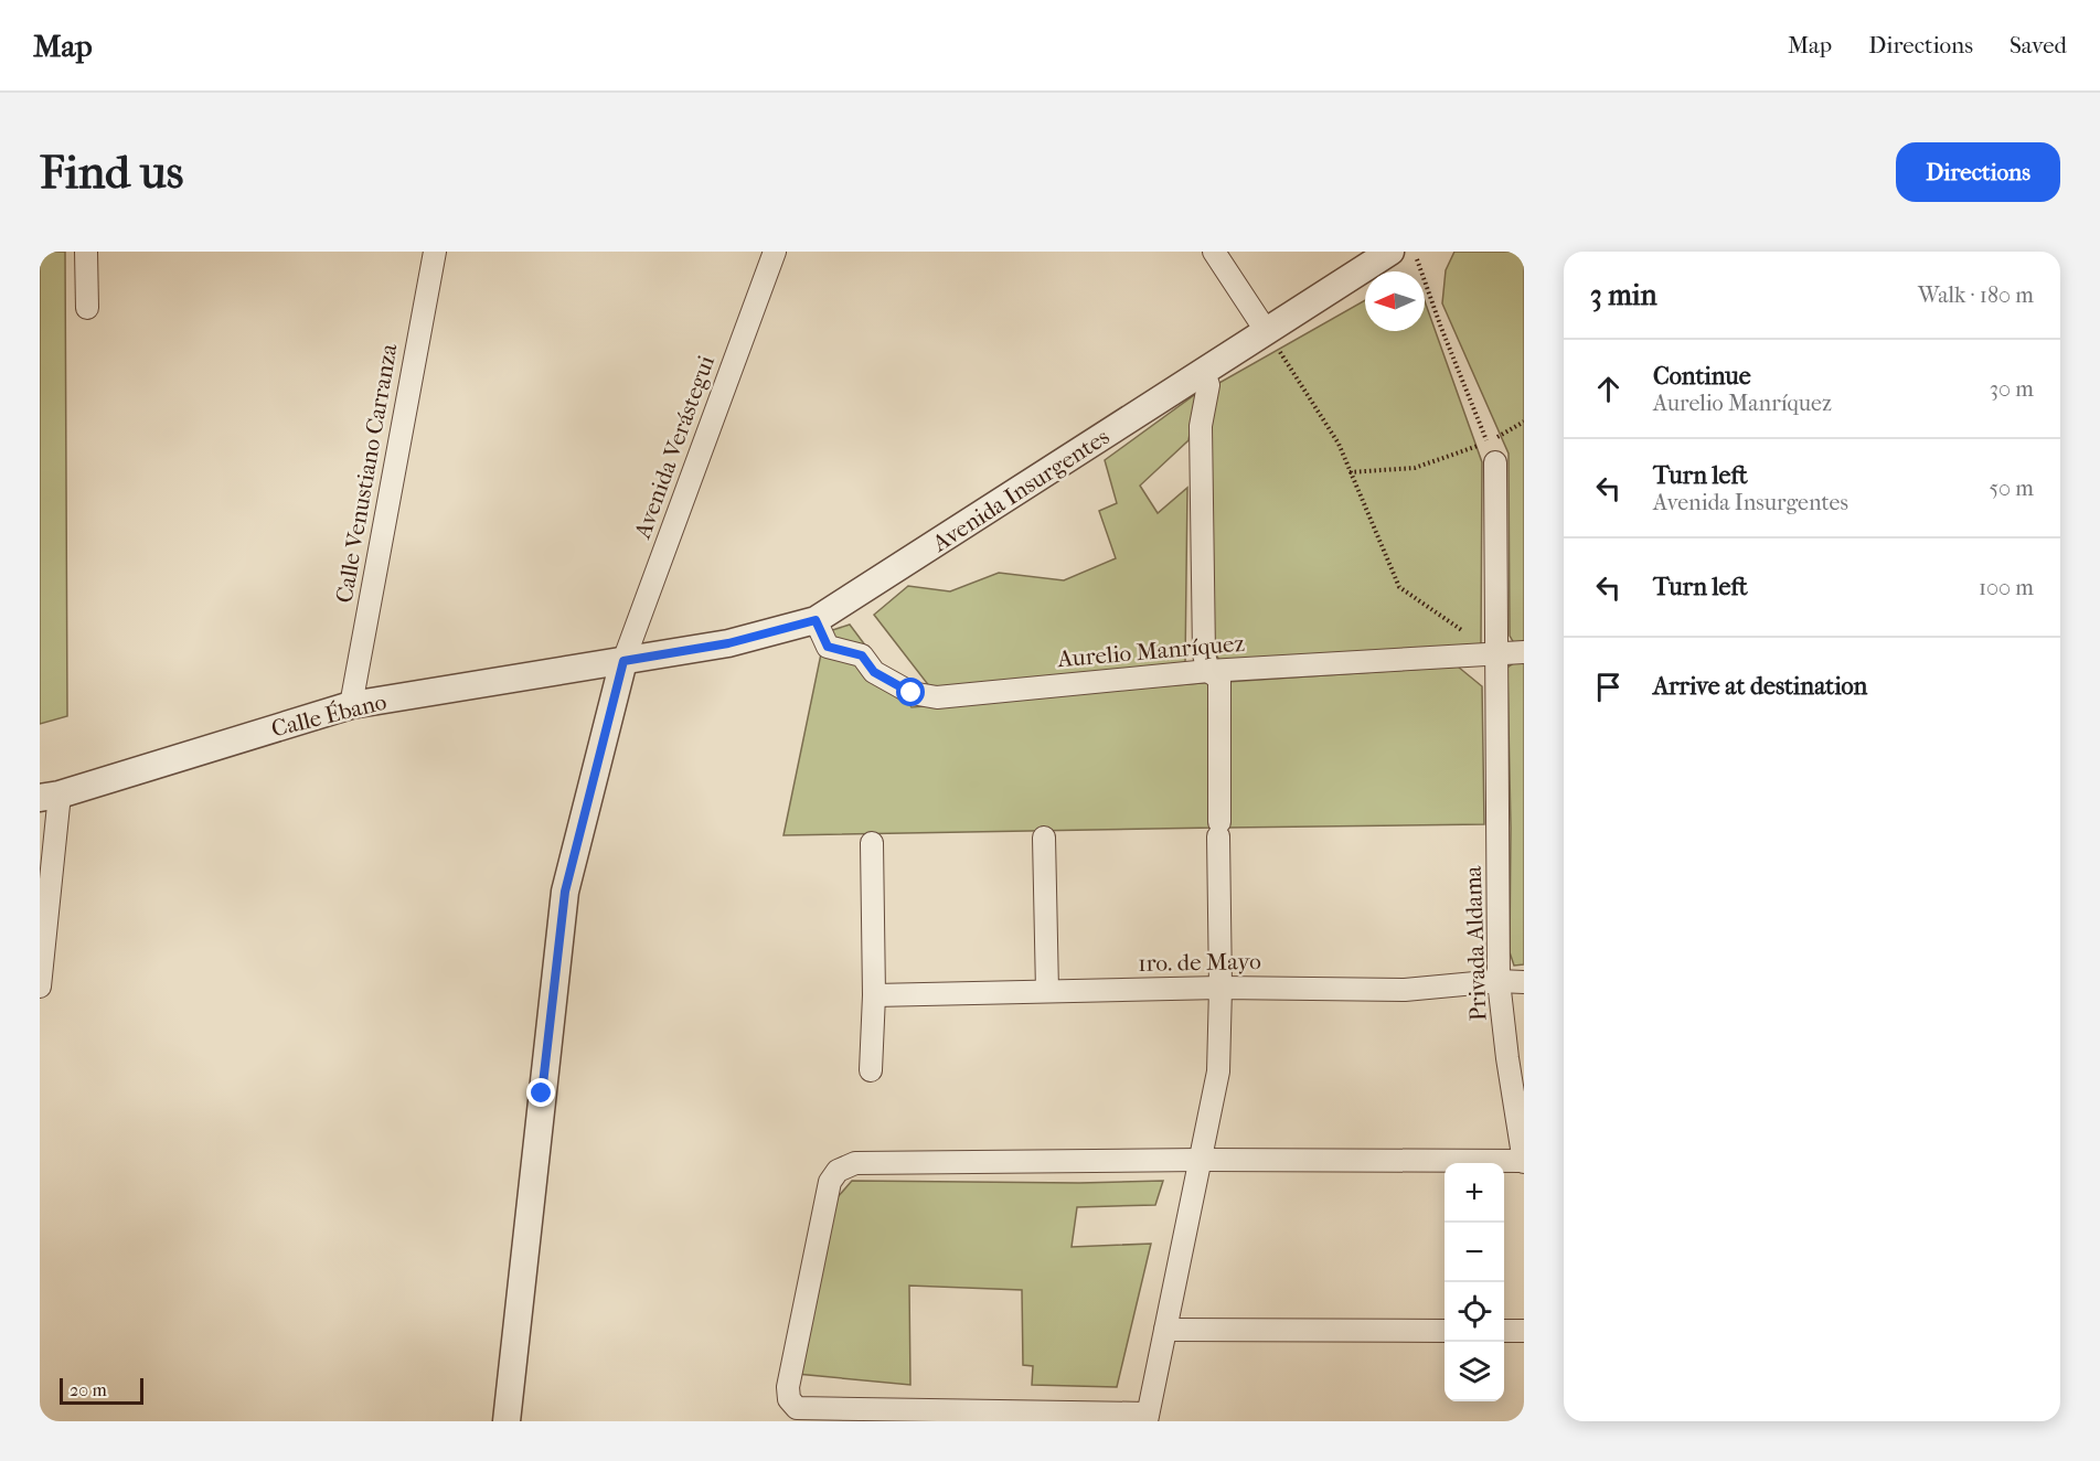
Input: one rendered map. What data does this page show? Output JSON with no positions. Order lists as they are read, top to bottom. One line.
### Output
{"streets":{"street":["Avenida Verástegui","Calle Venustiano Carranza","Avenida Insurgentes","Aurelio Manríquez","Calle Ébano","Privada Aldama","1ro. de Mayo"]},"crossings":[["Avenida Verástegui","Avenida Insurgentes"],["Avenida Verástegui","Calle Ébano"],["Calle Venustiano Carranza","Calle Ébano"],["Avenida Insurgentes","Aurelio Manríquez"],["Avenida Insurgentes","Calle Ébano"],["Aurelio Manríquez","Privada Aldama"],["Privada Aldama","1ro. de Mayo"]],"scale_bar":"20 m","north":"left","page":{"header":"Map","nav":["Map","Directions","Saved"],"buttons":"Directions","title":"Find us","heading":["3 min","Walk · 180 m"],"list":[["Continue","Aurelio Manríquez","30 m"],["Turn left","Avenida Insurgentes","50 m"],["Turn left","100 m"],"Arrive at destination"],"map_buttons":["+","−"],"scale":"20 m"}}
